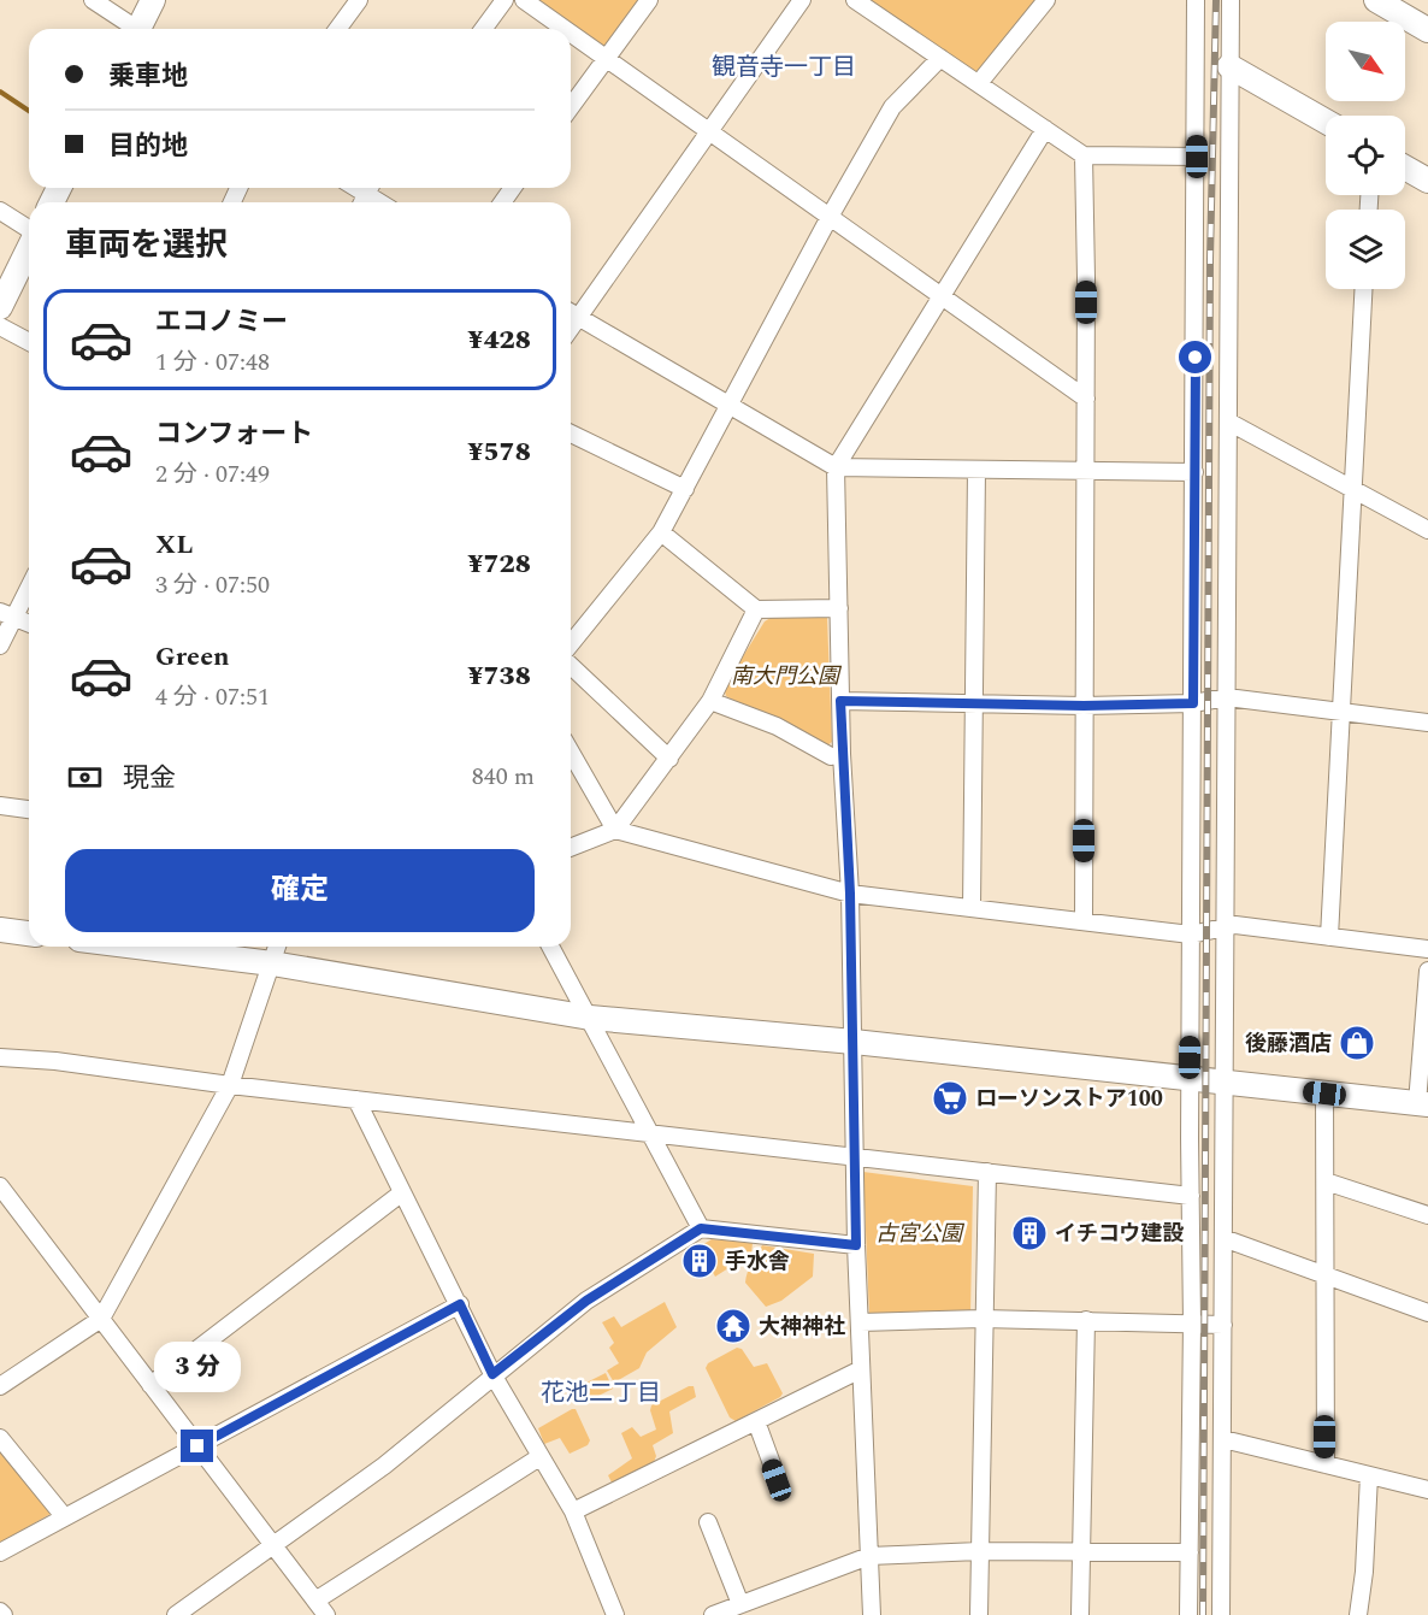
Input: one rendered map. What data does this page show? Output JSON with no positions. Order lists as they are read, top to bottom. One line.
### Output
{"districts":["観音寺一丁目","花池二丁目"],"parks":["南大門公園","古宮公園"],"places":{"shop":["後藤酒店"],"supermarket":["ローソンストア100"],"building":["イチコウ建設","手水舎"],"temple":["大神神社"]},"north":"bottom right","page":{"banner":["乗車地","目的地"],"heading":"車両を選択","list":[{"name":"エコノミー","note":"1 分 · 07:48","value":"¥428"},{"name":"コンフォート","note":"2 分 · 07:49","value":"¥578"},{"name":"XL","note":"3 分 · 07:50","value":"¥728"},{"name":"Green","note":"4 分 · 07:51","value":"¥738"}],"pay":["現金","840 m"],"buttons":"確定","bubble":"3 分"}}
